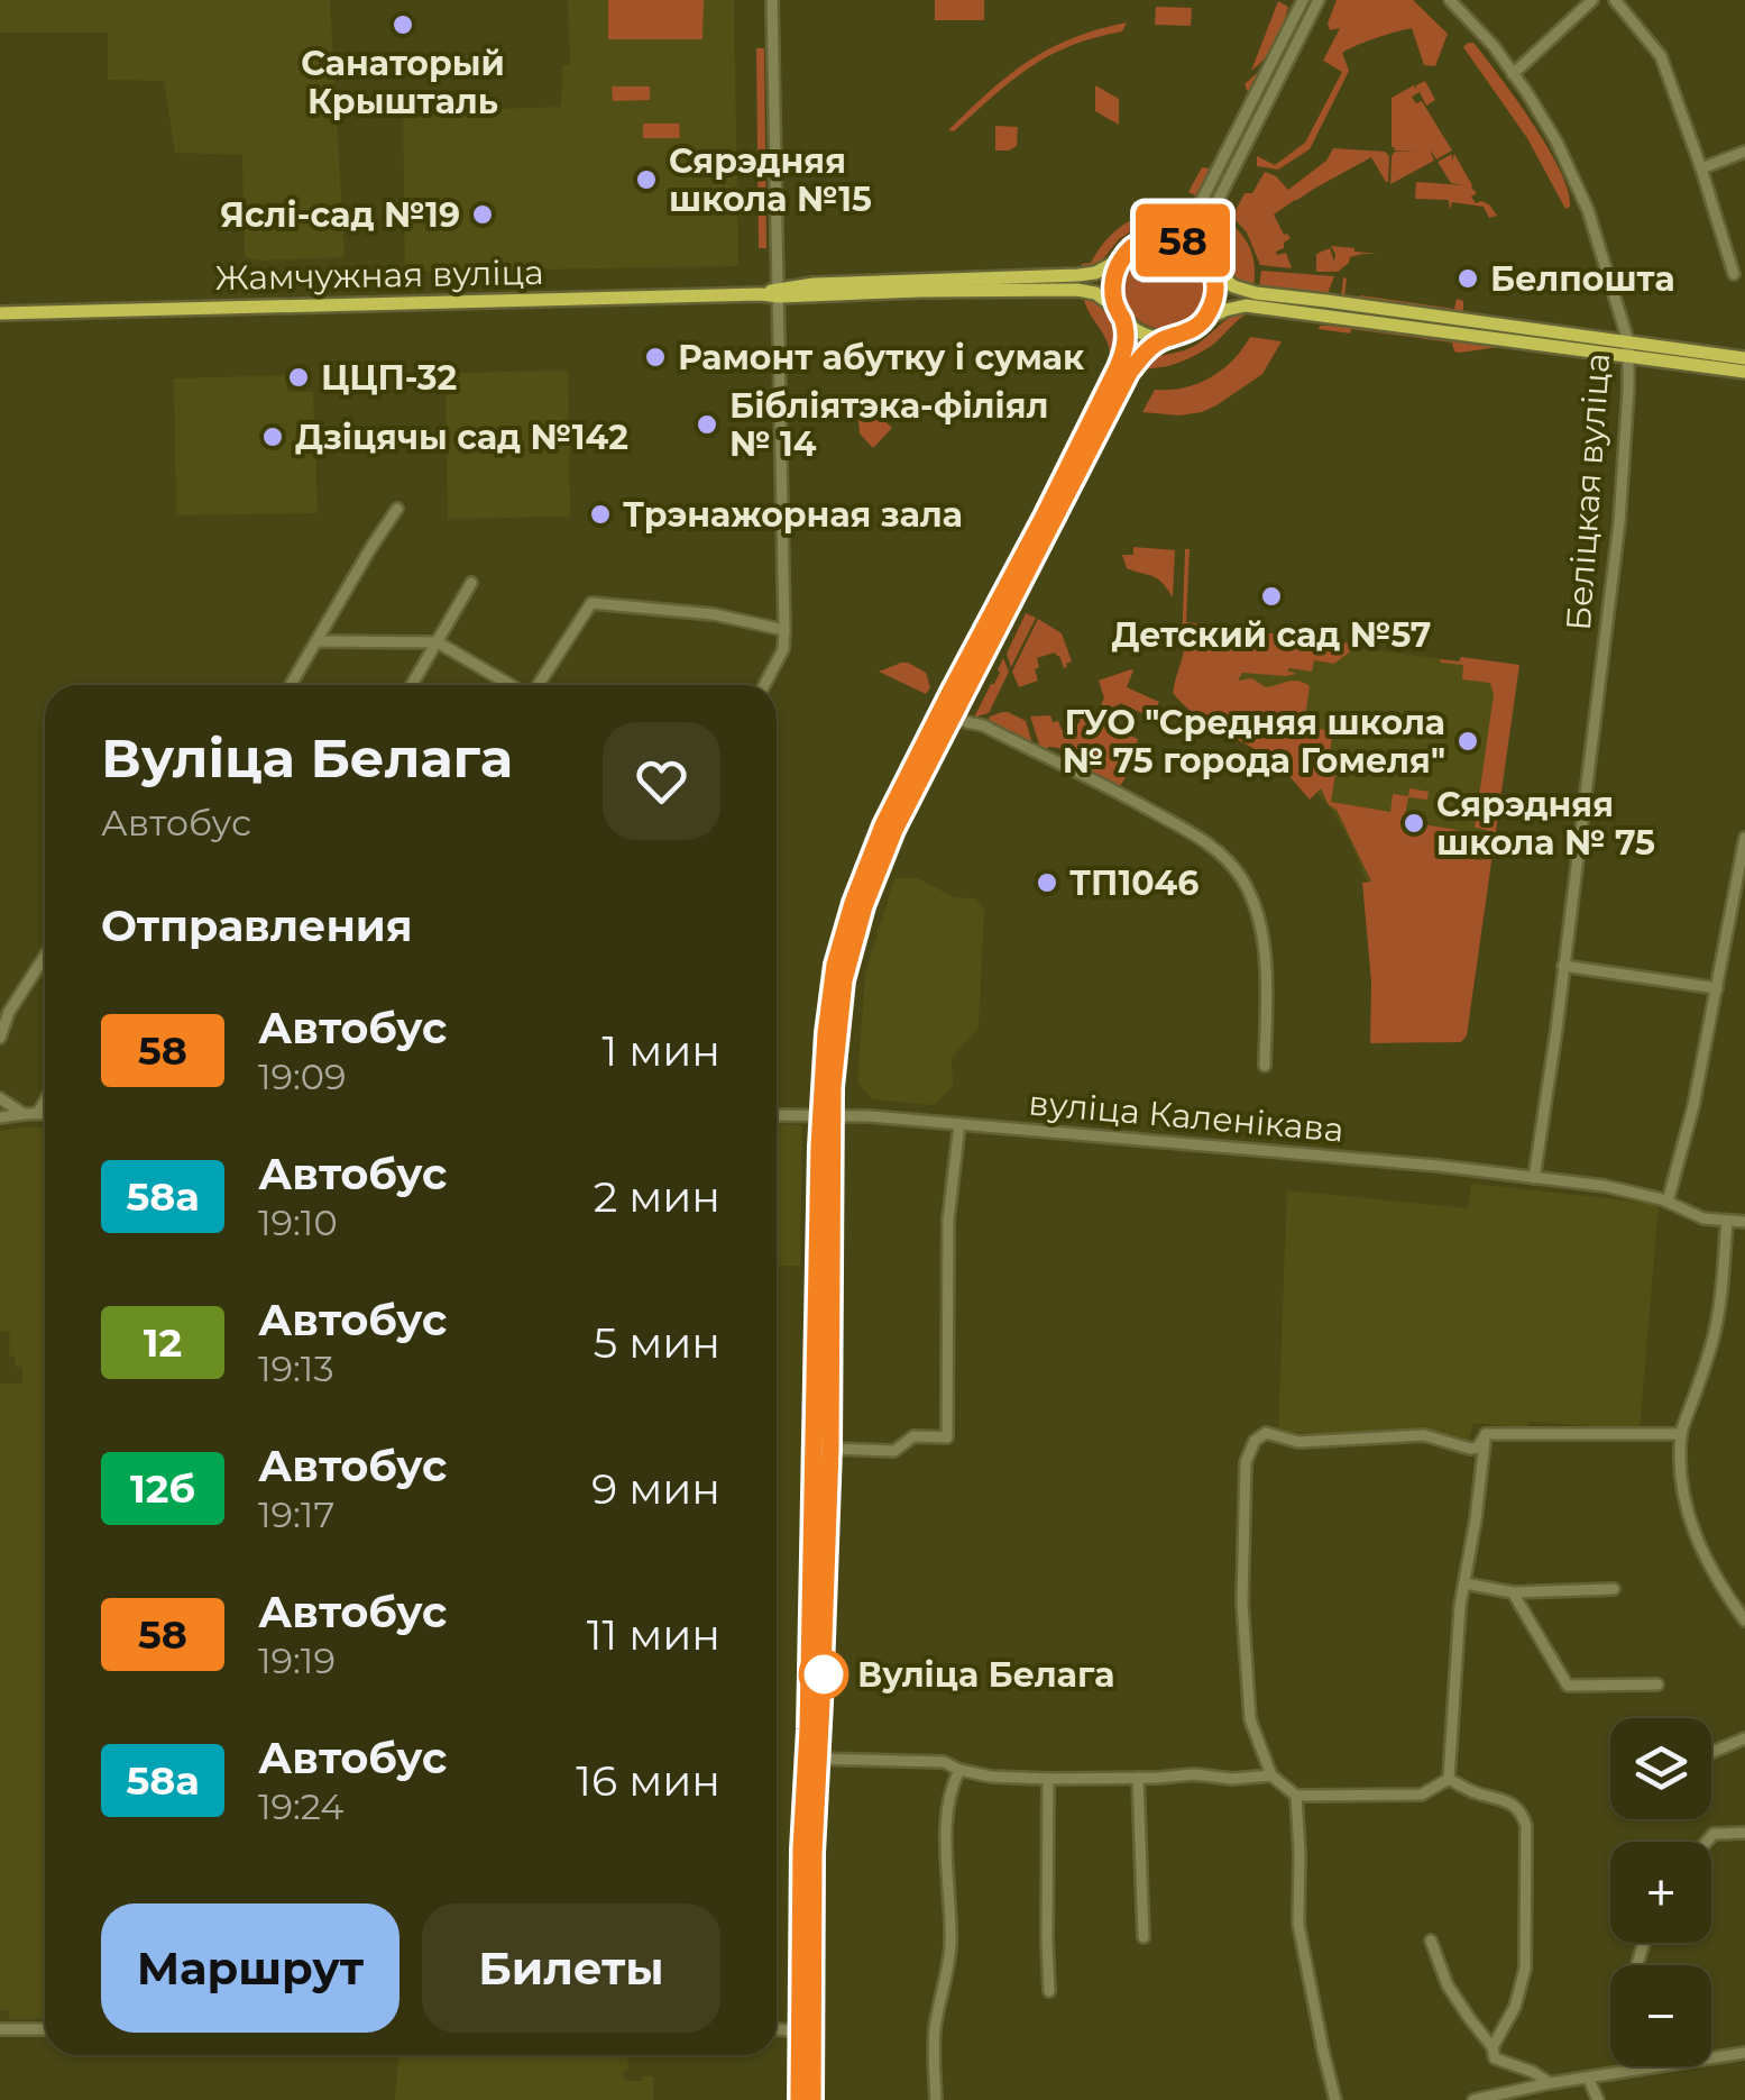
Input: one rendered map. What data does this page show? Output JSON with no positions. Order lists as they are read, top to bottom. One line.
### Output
{"streets":{"main road":["Жамчужная вуліца"],"street":["Беліцкая вуліца","вуліца Каленікава"]},"crossings":[["Беліцкая вуліца","вуліца Каленікава"]],"places":["Санаторый Крышталь","Сярэдняя школа №15","Яслі-сад №19","Белпошта","Рамонт абутку і сумак","ЦЦП-32","Бібліятэка-філіял № 14","Дзіцячы сад №142","Трэнажорная зала","Детский сад №57","ГУО \"Средняя школа № 75 города Гомеля\"","Сярэдняя школа № 75","ТП1046","Вуліца Белага"],"lines":["bus line 58"],"page":{"on_map":"58","heading":[["Вуліца Белага","Автобус"],"Отправления"],"list":[{"mark":"58","name":"Автобус","note":"19:09","value":"1 мин"},{"mark":"58а","name":"Автобус","note":"19:10","value":"2 мин"},{"mark":"12","name":"Автобус","note":"19:13","value":"5 мин"},{"mark":"12б","name":"Автобус","note":"19:17","value":"9 мин"},{"mark":"58","name":"Автобус","note":"19:19","value":"11 мин"},{"mark":"58а","name":"Автобус","note":"19:24","value":"16 мин"}],"map_buttons":["+","−"],"buttons":["Маршрут","Билеты"]}}
